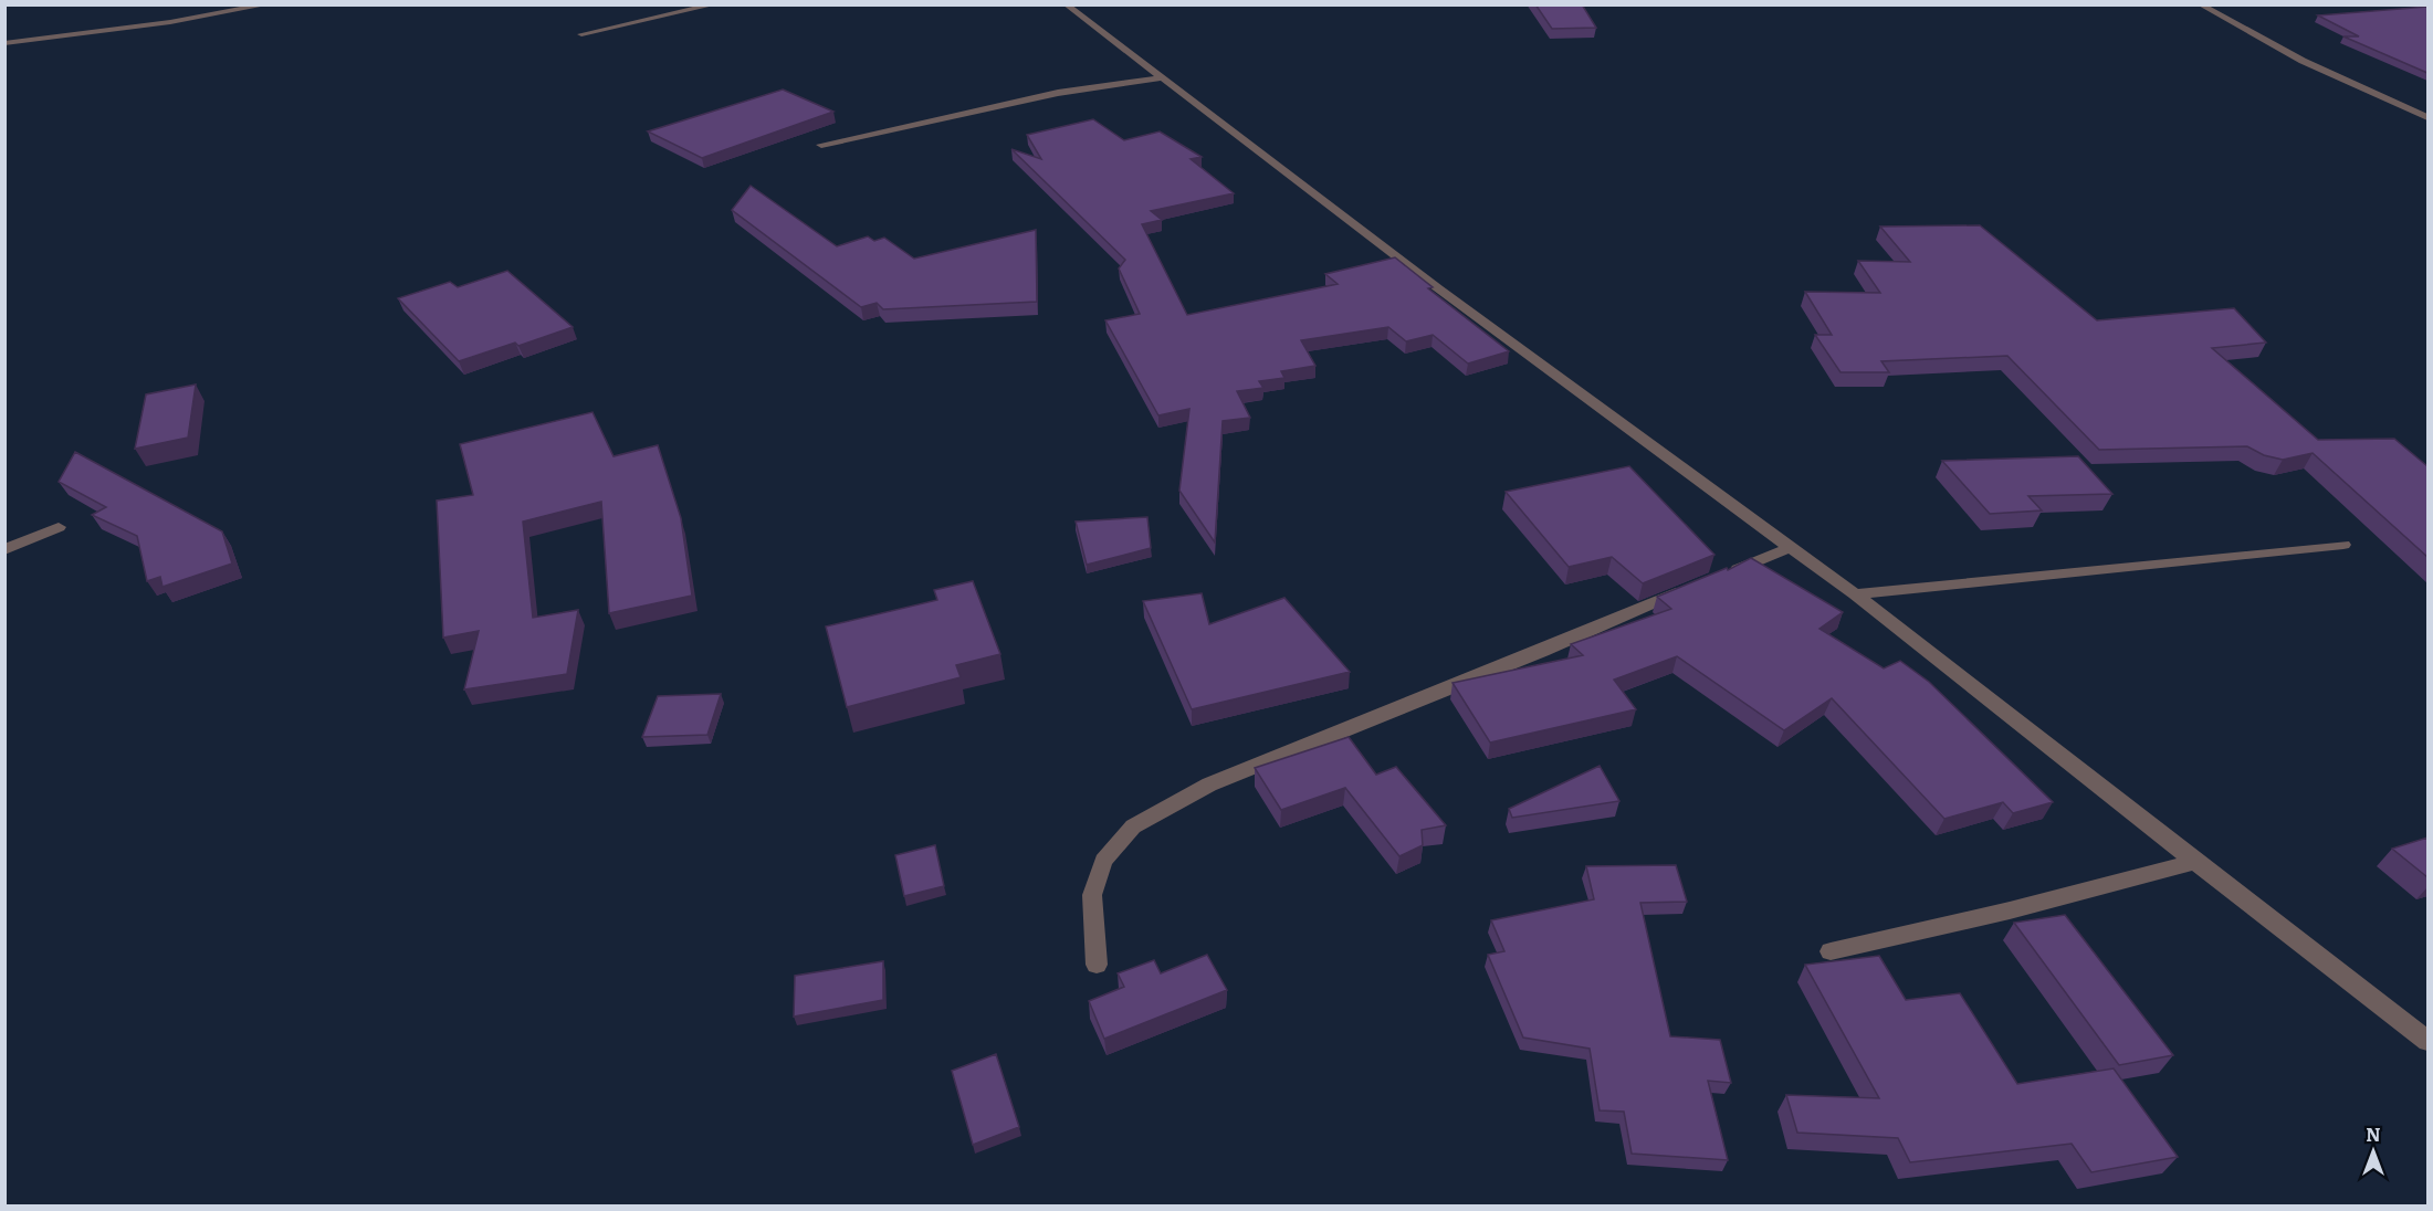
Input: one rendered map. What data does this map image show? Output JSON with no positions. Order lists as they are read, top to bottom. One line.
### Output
{"north":"top"}
